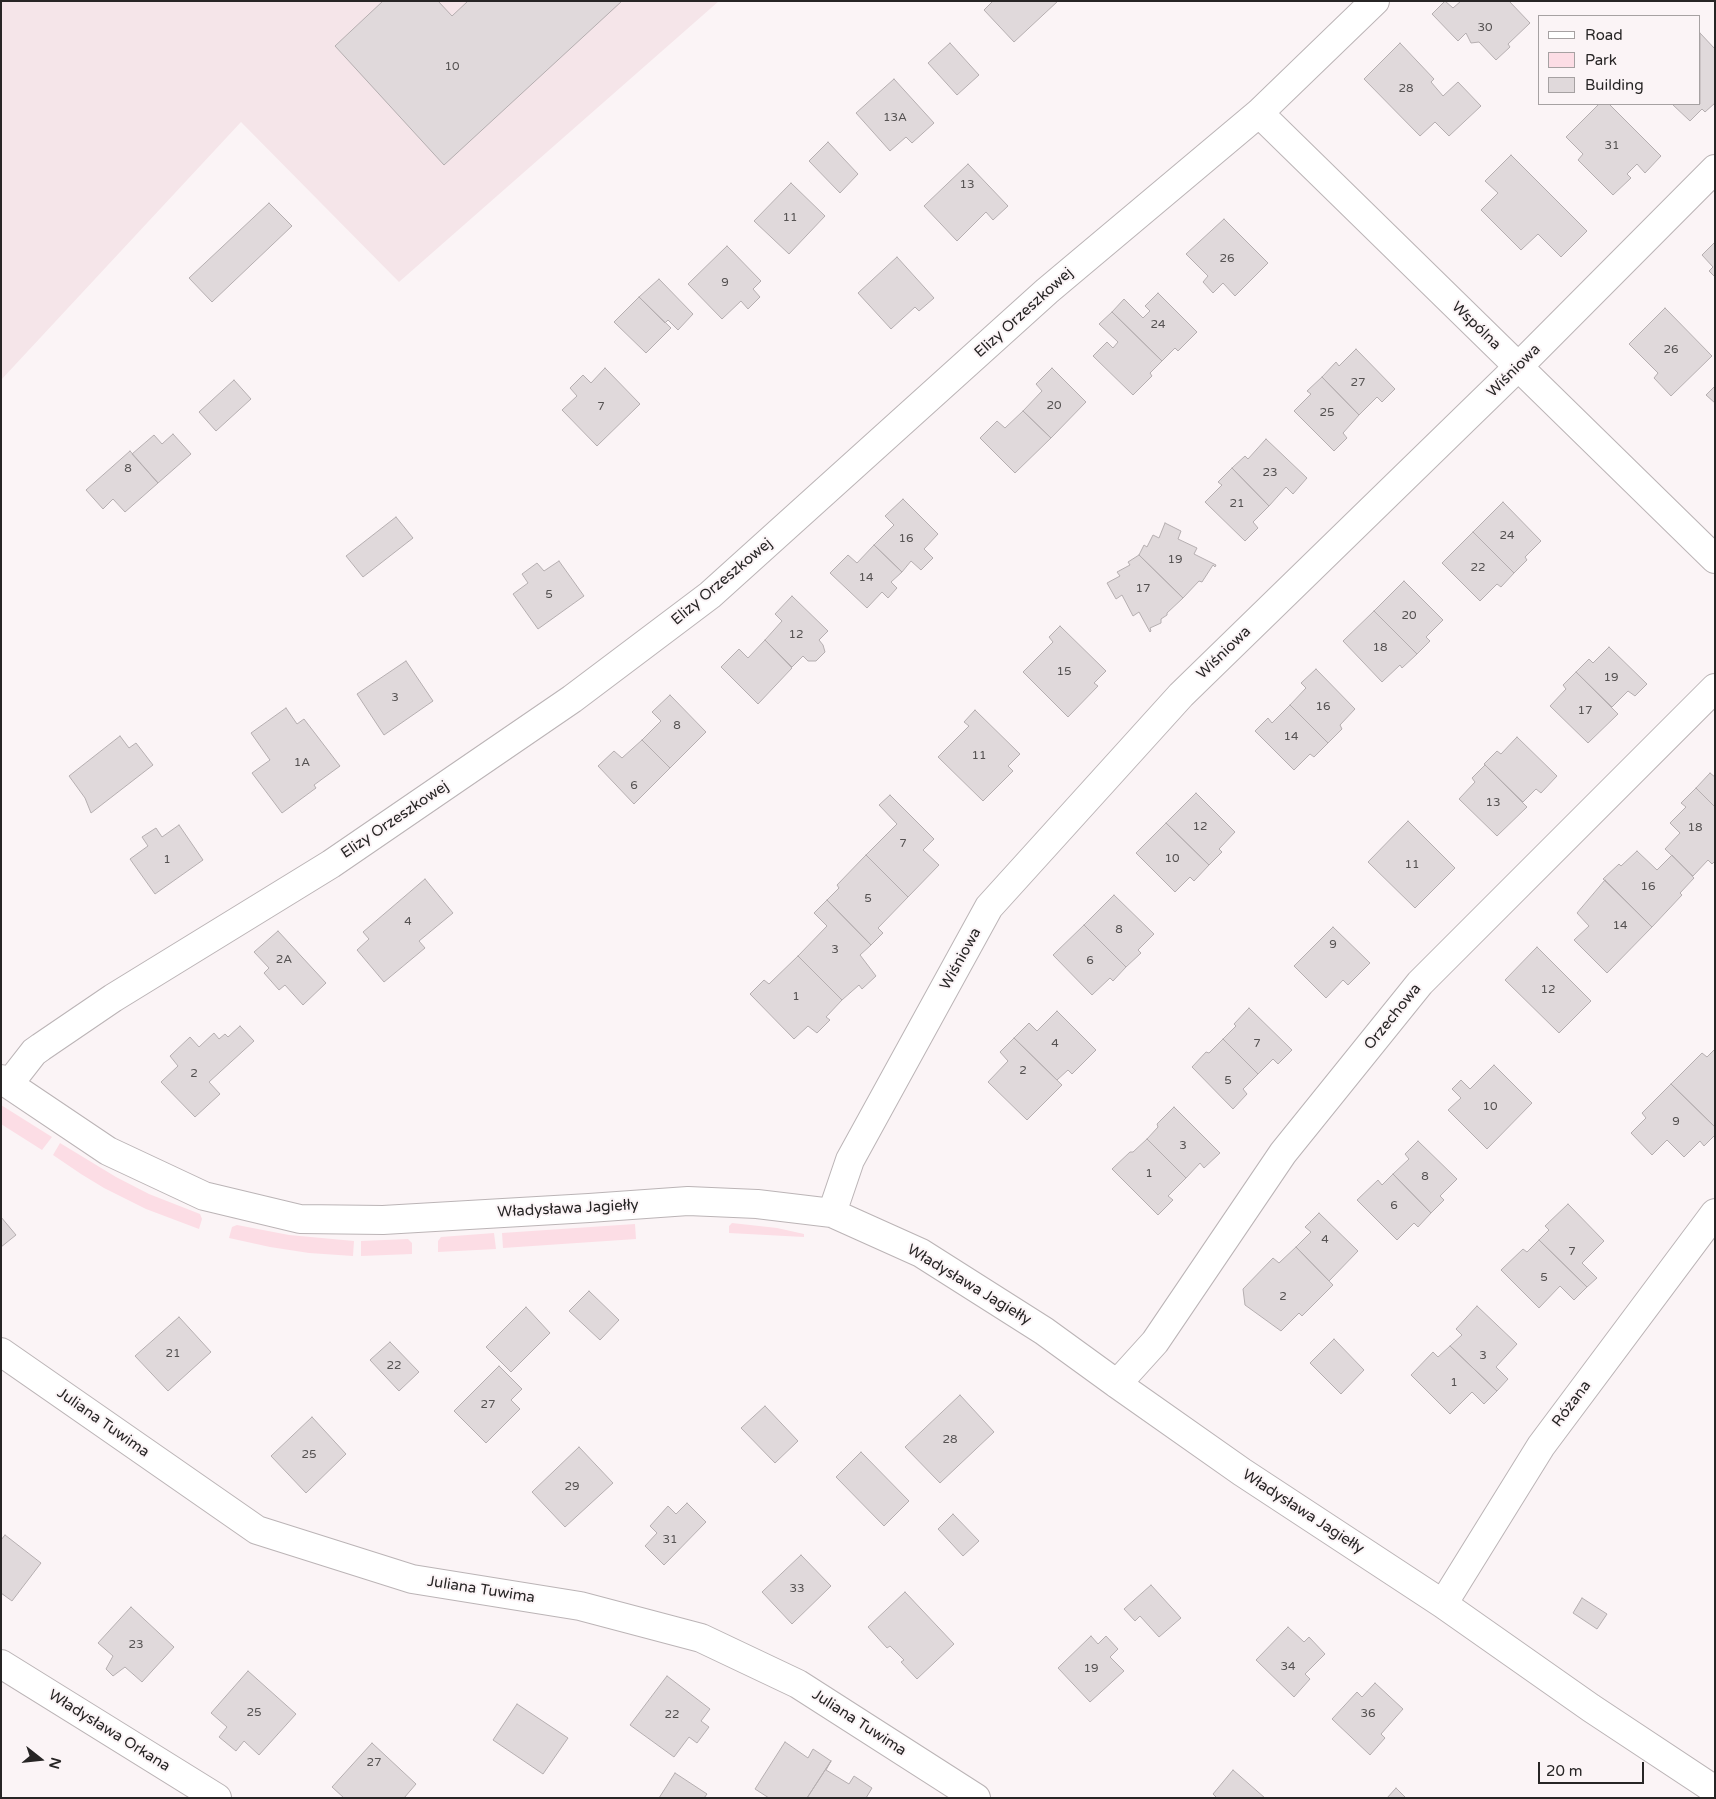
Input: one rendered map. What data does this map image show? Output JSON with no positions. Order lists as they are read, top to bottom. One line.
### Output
{"streets":{"street":["Elizy Orzeszkowej","Wspólna","Wiśniowa","Orzechowa","Władysława Jagiełły","Różana","Juliana Tuwima","Władysława Orkana"]},"crossings":[["Elizy Orzeszkowej","Wspólna"],["Elizy Orzeszkowej","Władysława Jagiełły"],["Wspólna","Wiśniowa"],["Wiśniowa","Władysława Jagiełły"],["Orzechowa","Władysława Jagiełły"],["Władysława Jagiełły","Różana"]],"house_numbers":["30","10","28","13A","31","13","11","26","9","24","26","27","20","7","25","8","23","21","24","16","19","22","14","17","5","20","12","18","15","19","3","16","17","8","14","11","1A","6","13","12","18","7","10","1","11","16","5","4","14","8","9","3","2A","6","12","1","4","7","2","2","5","10","9","3","1","8","6","4","7","5","2","21","3","22","1","27","28","25","29","31","33","23","34","19","25","36","22","27"],"legend":["Road","Park","Building"],"scale_bar":"20 m","north":"right"}
